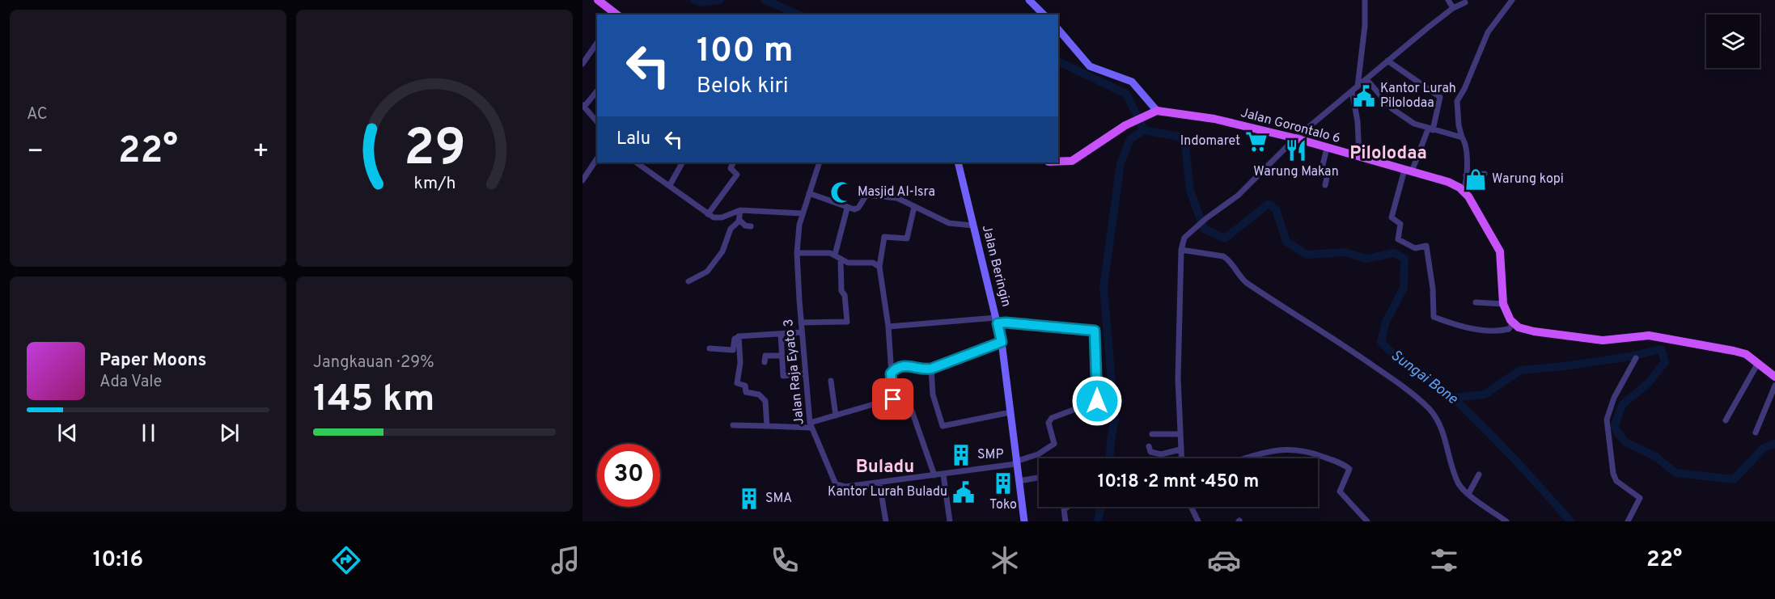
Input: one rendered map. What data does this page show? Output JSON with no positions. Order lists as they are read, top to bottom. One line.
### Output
{"streets":{"main road":["Jalan Gorontalo 6"],"street":["Jalan Beringin","Jalan Raja Eyato 3"]},"crossings":[["Jalan Beringin","Jalan Raja Eyato 3"]],"districts":["Pilolodaa","Buladu"],"water":["Sungai Bone"],"places":{"public building":["Kantor Lurah Pilolodaa","Kantor Lurah Buladu"],"supermarket":["Indomaret"],"restaurant":["Warung Makan"],"shop":["Warung kopi"],"mosque":["Masjid Al-Isra"],"building":["SMP","Toko","SMA"]},"page":{"tile":["AC",["Jangkauan · 29%","145 km"]],"turn":["100 m","Belok kiri"],"then":"Lalu","heat":["−","22°","+"],"song":["Paper Moons","Ada Vale"],"limit":"30","trip":"10:18 · 2 mnt · 450 m","tabs":["10:16","22°"],"gauge":["29","km/h"]}}
